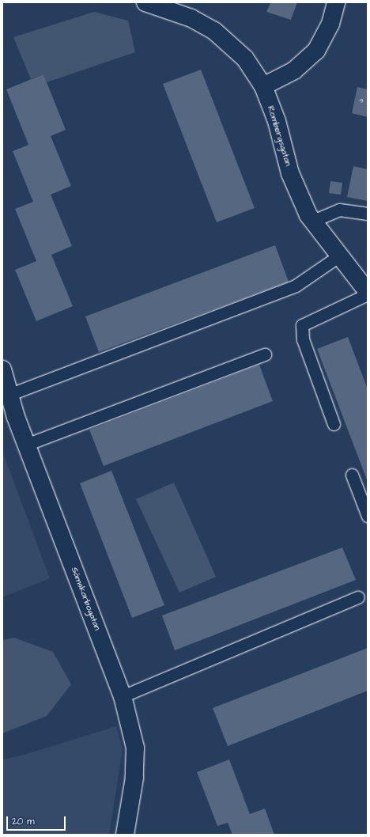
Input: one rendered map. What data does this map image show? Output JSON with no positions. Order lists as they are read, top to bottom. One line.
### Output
{"streets":{"street":["Rombergsgatan","Sämskarbogatan"]},"house_numbers":["9"],"scale_bar":"20 m"}
